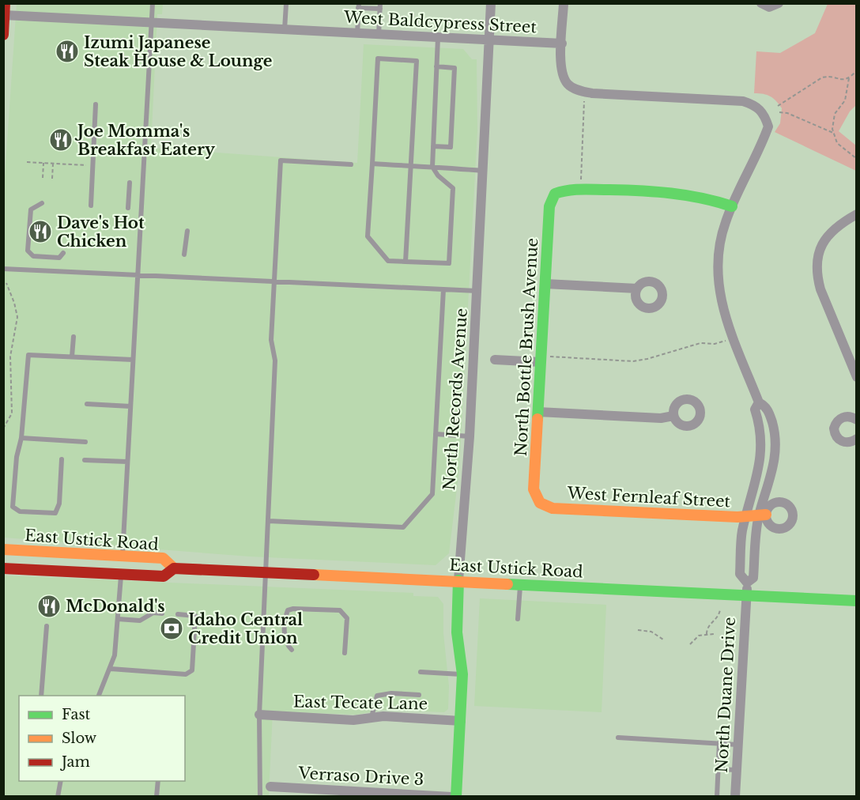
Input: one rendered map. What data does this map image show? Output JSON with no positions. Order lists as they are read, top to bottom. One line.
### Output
{"streets":{"main road":["North Bottle Brush Avenue","North Records Avenue","West Fernleaf Street","East Ustick Road"],"street":["West Baldcypress Street","North Duane Drive","East Tecate Lane","Verraso Drive 3"]},"crossings":[["West Baldcypress Street","North Records Avenue"],["North Bottle Brush Avenue","West Fernleaf Street"],["North Records Avenue","East Ustick Road"],["North Records Avenue","East Tecate Lane"],["East Ustick Road","North Duane Drive"]],"places":{"restaurant":["Izumi Japanese Steak House & Lounge","Joe Momma's Breakfast Eatery","Dave's Hot Chicken","McDonald's"],"bank":["Idaho Central Credit Union"]},"legend":["Fast","Slow","Jam"]}
